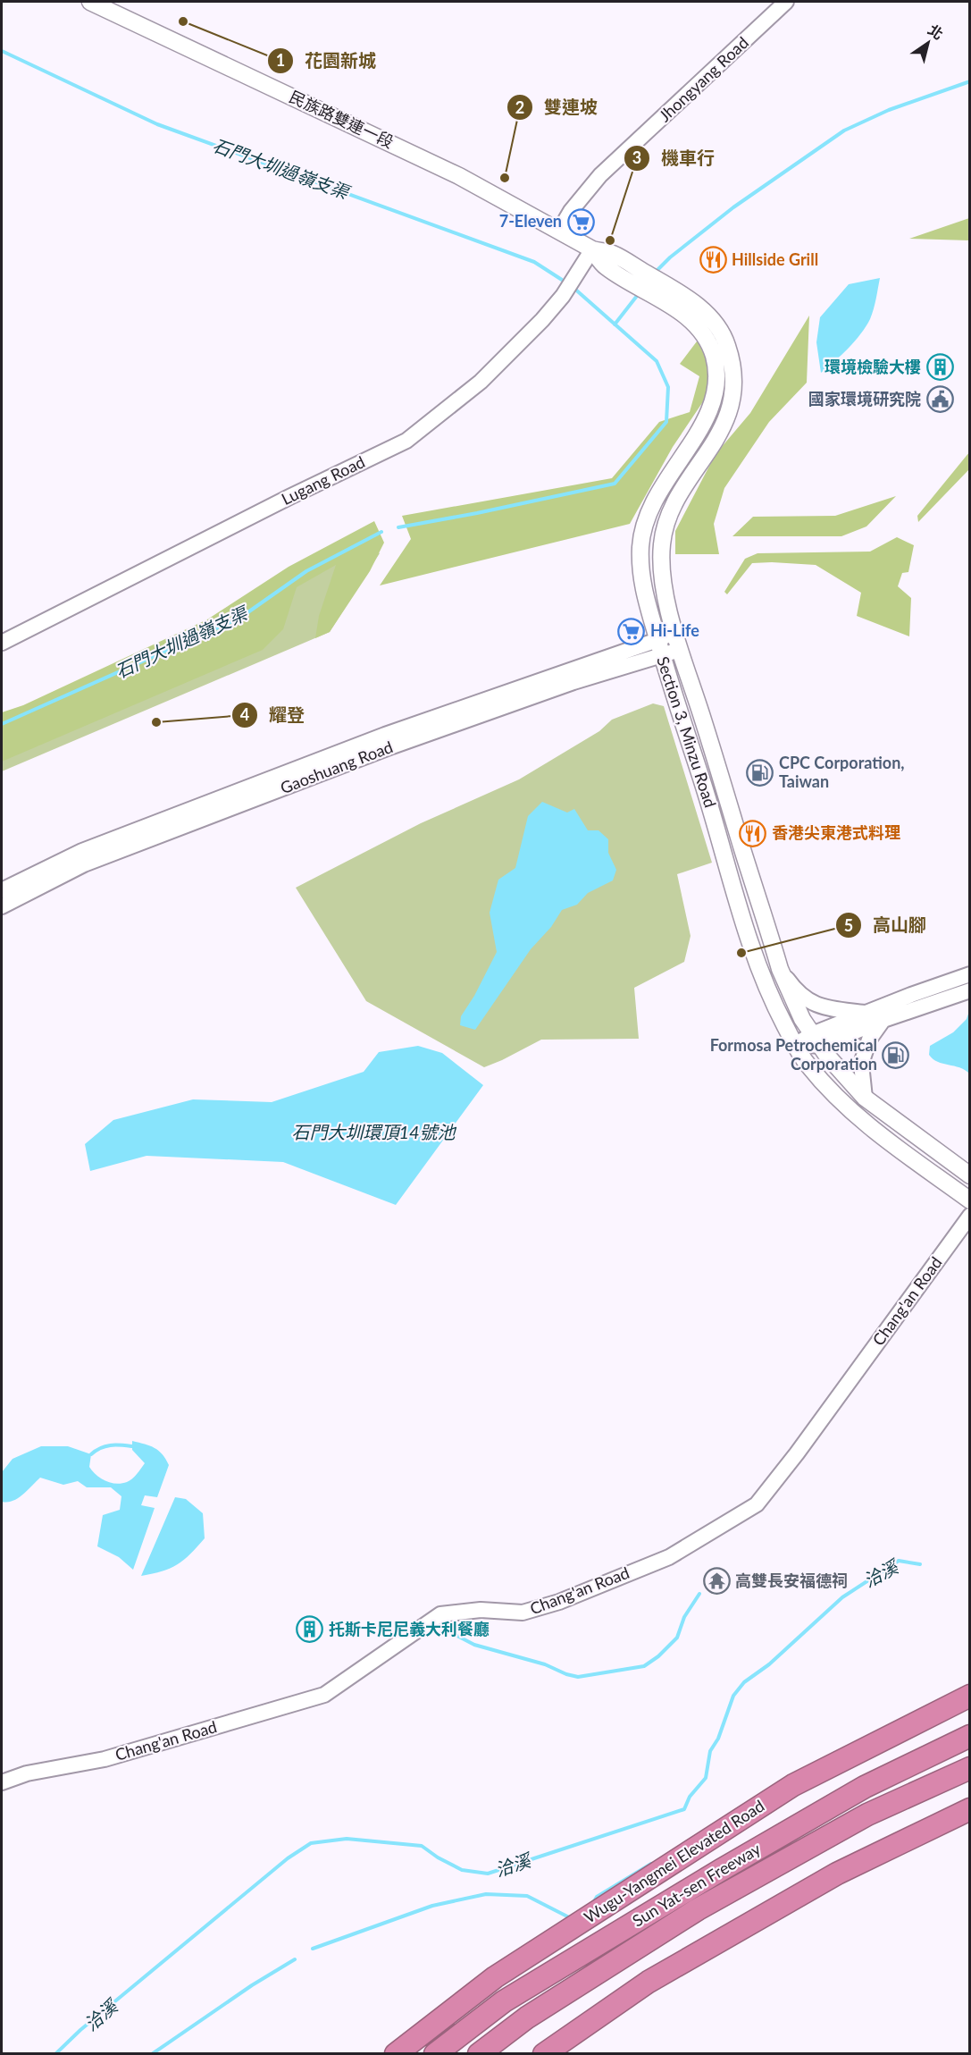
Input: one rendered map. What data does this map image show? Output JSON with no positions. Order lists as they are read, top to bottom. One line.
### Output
{"streets":{"highway":["Wugu-Yangmei Elevated Road","Sun Yat-sen Freeway"],"main road":["民族路雙連一段","Section 3, Minzu Road"],"street":["Jhongyang Road","Lugang Road","Gaoshuang Road","Chang'an Road"]},"crossings":[["Jhongyang Road","民族路雙連一段"],["Jhongyang Road","Section 3, Minzu Road"],["民族路雙連一段","Section 3, Minzu Road"],["Lugang Road","Section 3, Minzu Road"],["Section 3, Minzu Road","Gaoshuang Road"]],"water":["石門大圳過嶺支渠","石門大圳環頂14號池","洽溪"],"places":{"other":["花園新城","雙連坡","機車行","耀登","高山腳"],"supermarket":["7-Eleven","Hi-Life"],"restaurant":["Hillside Grill","香港尖東港式料理"],"building":["環境檢驗大樓","托斯卡尼尼義大利餐廳"],"public building":["國家環境研究院"],"fuel station":["CPC Corporation, Taiwan","Formosa Petrochemical Corporation"],"temple":["高雙長安福德祠"]},"north":"top right"}
